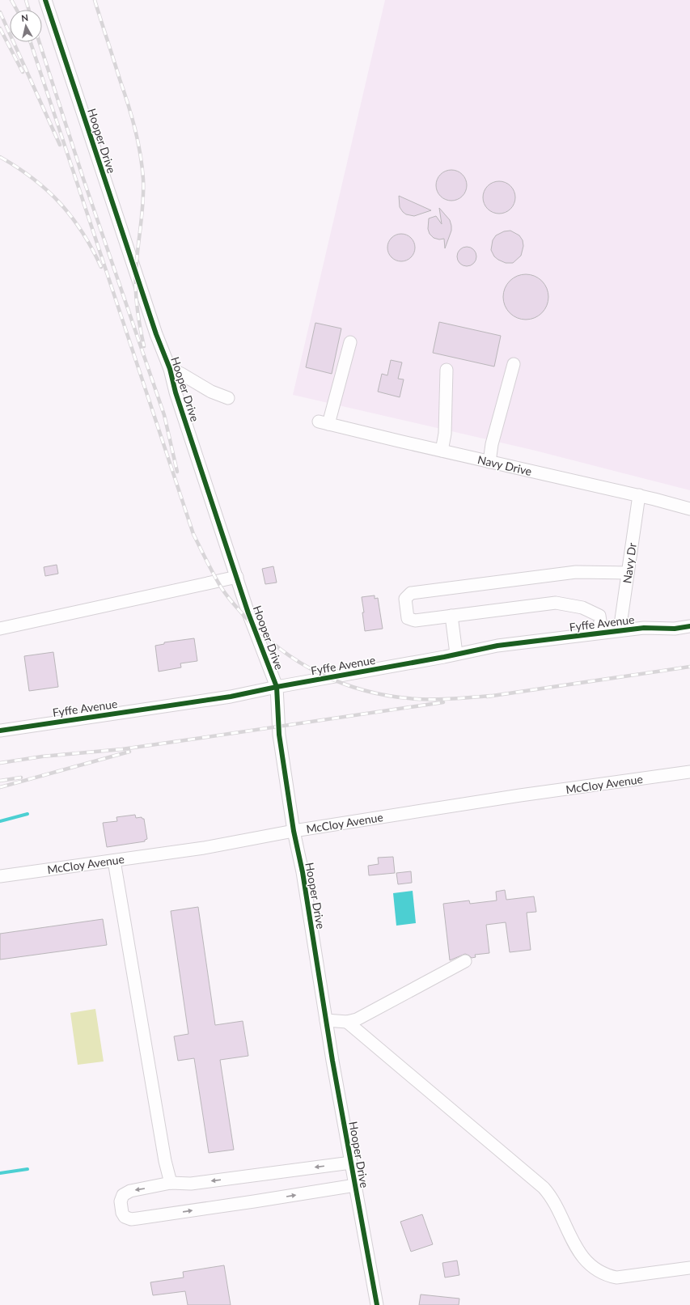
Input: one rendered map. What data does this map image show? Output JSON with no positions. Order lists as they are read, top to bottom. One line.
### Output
{"streets":{"street":["Hooper Drive","Navy Drive","Navy Dr","Fyffe Avenue","McCloy Avenue"]},"crossings":[["Hooper Drive","Fyffe Avenue"],["Hooper Drive","McCloy Avenue"],["Navy Drive","Navy Dr"],["Navy Dr","Fyffe Avenue"]],"north":"top"}
